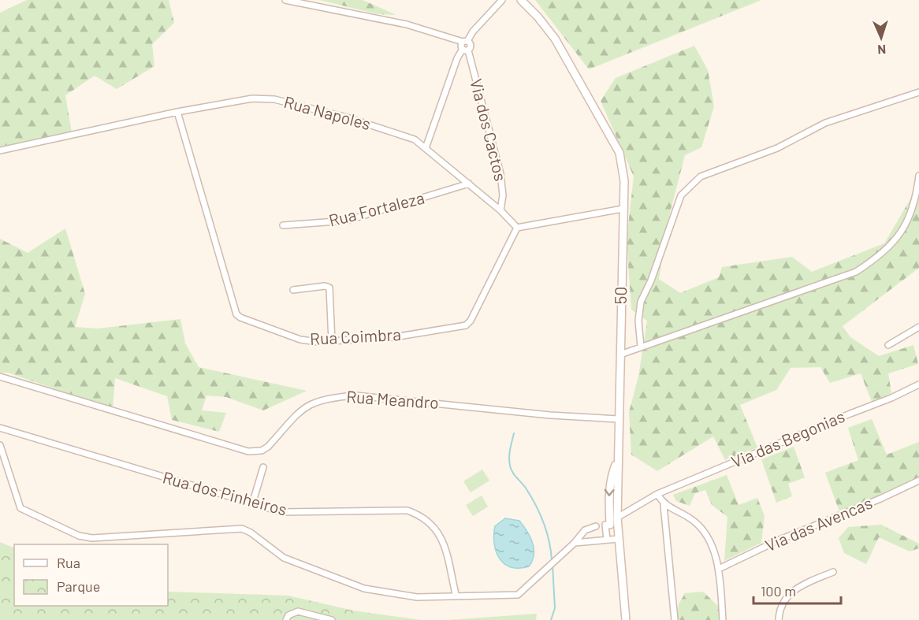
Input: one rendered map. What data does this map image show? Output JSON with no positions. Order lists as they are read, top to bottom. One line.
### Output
{"streets":{"main road":["50"],"street":["Rua Napoles","Via dos Cactos","Rua Fortaleza","Rua Coimbra","Rua Meandro","Via das Begonias","Rua dos Pinheiros","Via das Avencas"]},"crossings":[["Rua Napoles","Via dos Cactos"],["Rua Napoles","Rua Fortaleza"],["Rua Napoles","Rua Coimbra"],["50","Rua Meandro"],["50","Via das Begonias"],["50","Rua dos Pinheiros"],["Via das Begonias","Rua dos Pinheiros"]],"legend":["Rua","Parque"],"scale_bar":"100 m","north":"bottom"}
